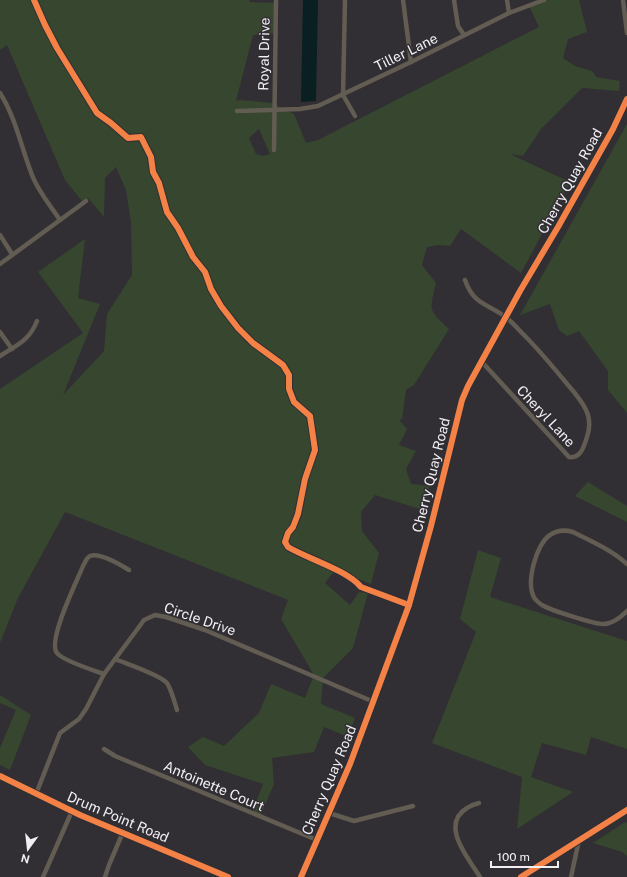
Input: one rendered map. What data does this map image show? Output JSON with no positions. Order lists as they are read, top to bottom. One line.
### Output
{"streets":{"street":["Tiller Lane","Royal Drive","Cherry Quay Road","Cheryl Lane","Circle Drive","Antoinette Court","Drum Point Road"]},"crossings":[["Tiller Lane","Royal Drive"],["Cherry Quay Road","Cheryl Lane"],["Cherry Quay Road","Circle Drive"],["Cherry Quay Road","Antoinette Court"],["Circle Drive","Drum Point Road"]],"scale_bar":"100 m","north":"bottom"}
